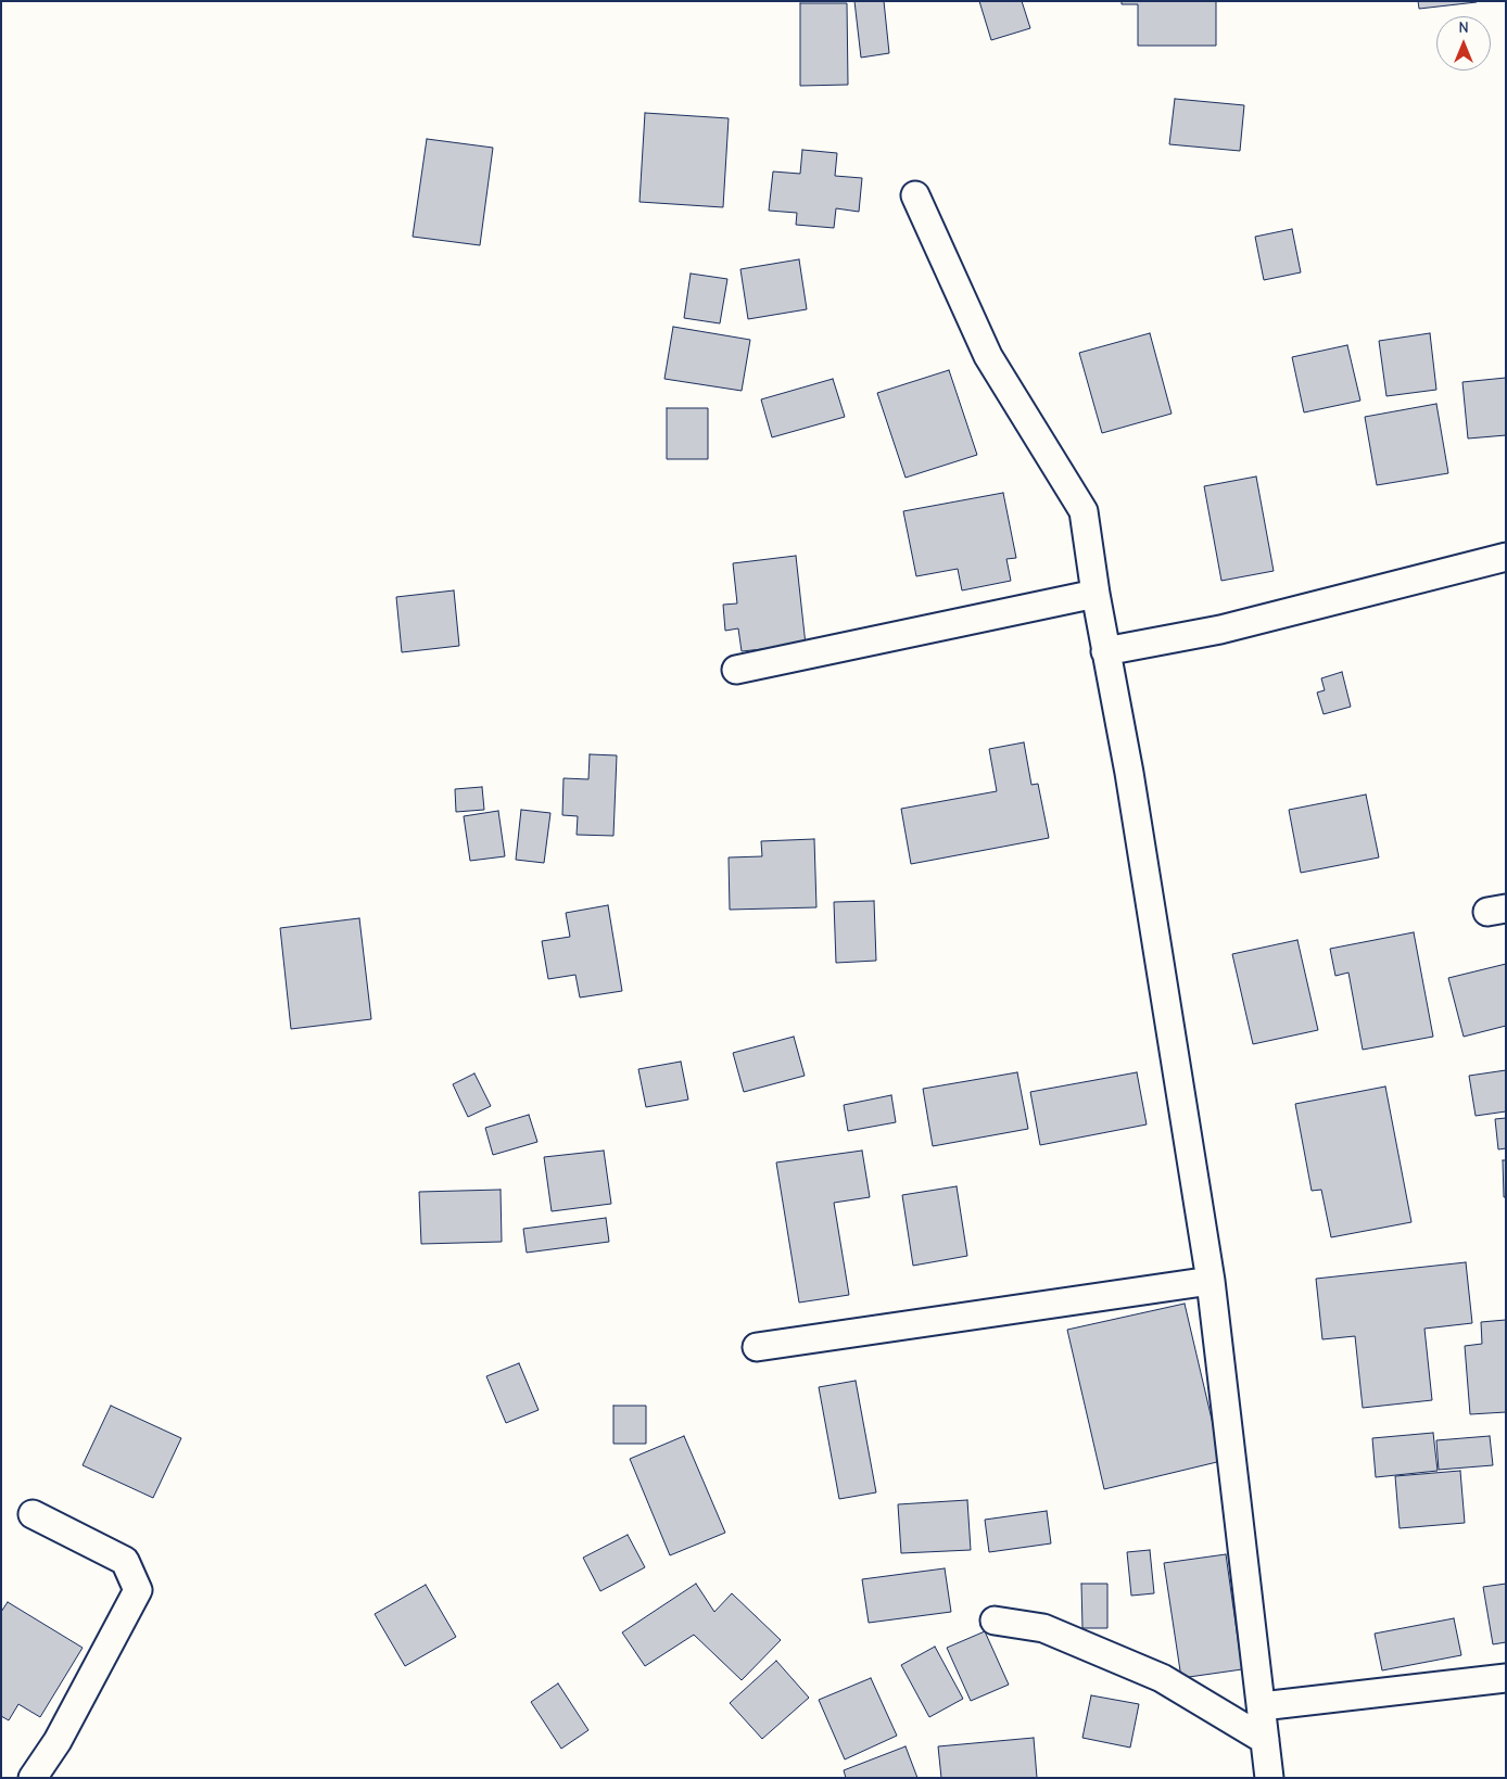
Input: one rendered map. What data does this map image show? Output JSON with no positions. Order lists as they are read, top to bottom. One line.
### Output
{"north":"top"}
